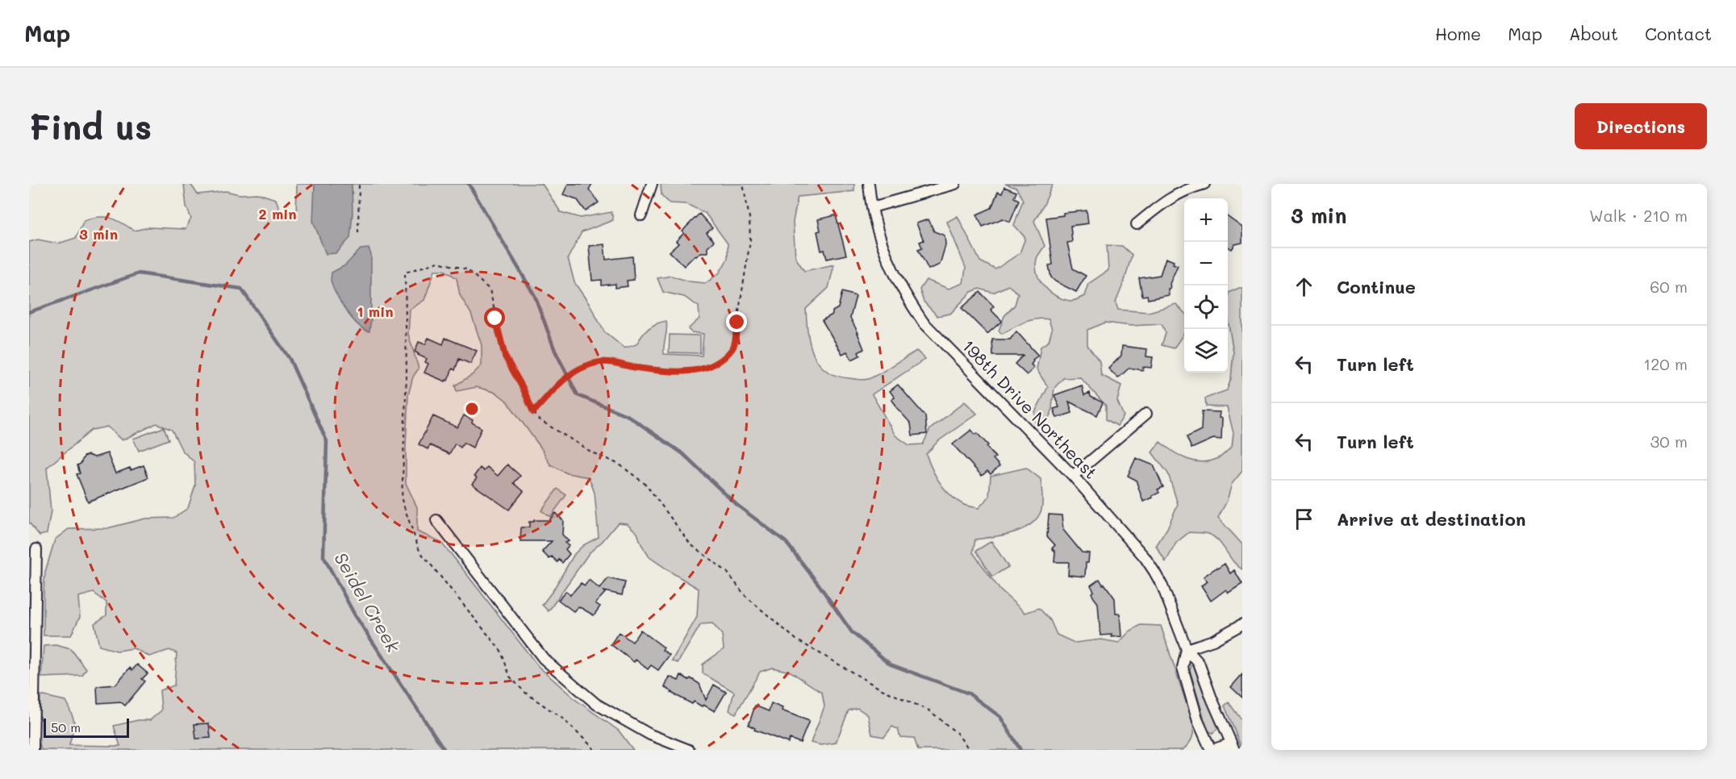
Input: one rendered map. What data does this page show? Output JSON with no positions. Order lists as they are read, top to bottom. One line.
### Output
{"streets":{"street":["198th Drive Northeast"]},"water":["Seidel Creek"],"scale_bar":"50 m","page":{"header":"Map","nav":["Home","Map","About","Contact"],"buttons":"Directions","title":"Find us","heading":["3 min","Walk · 210 m"],"map_buttons":["+","−"],"list":[["Continue","60 m"],["Turn left","120 m"],["Turn left","30 m"],"Arrive at destination"],"scale":"50 m"},"rings":["2 min","3 min","1 min"]}
